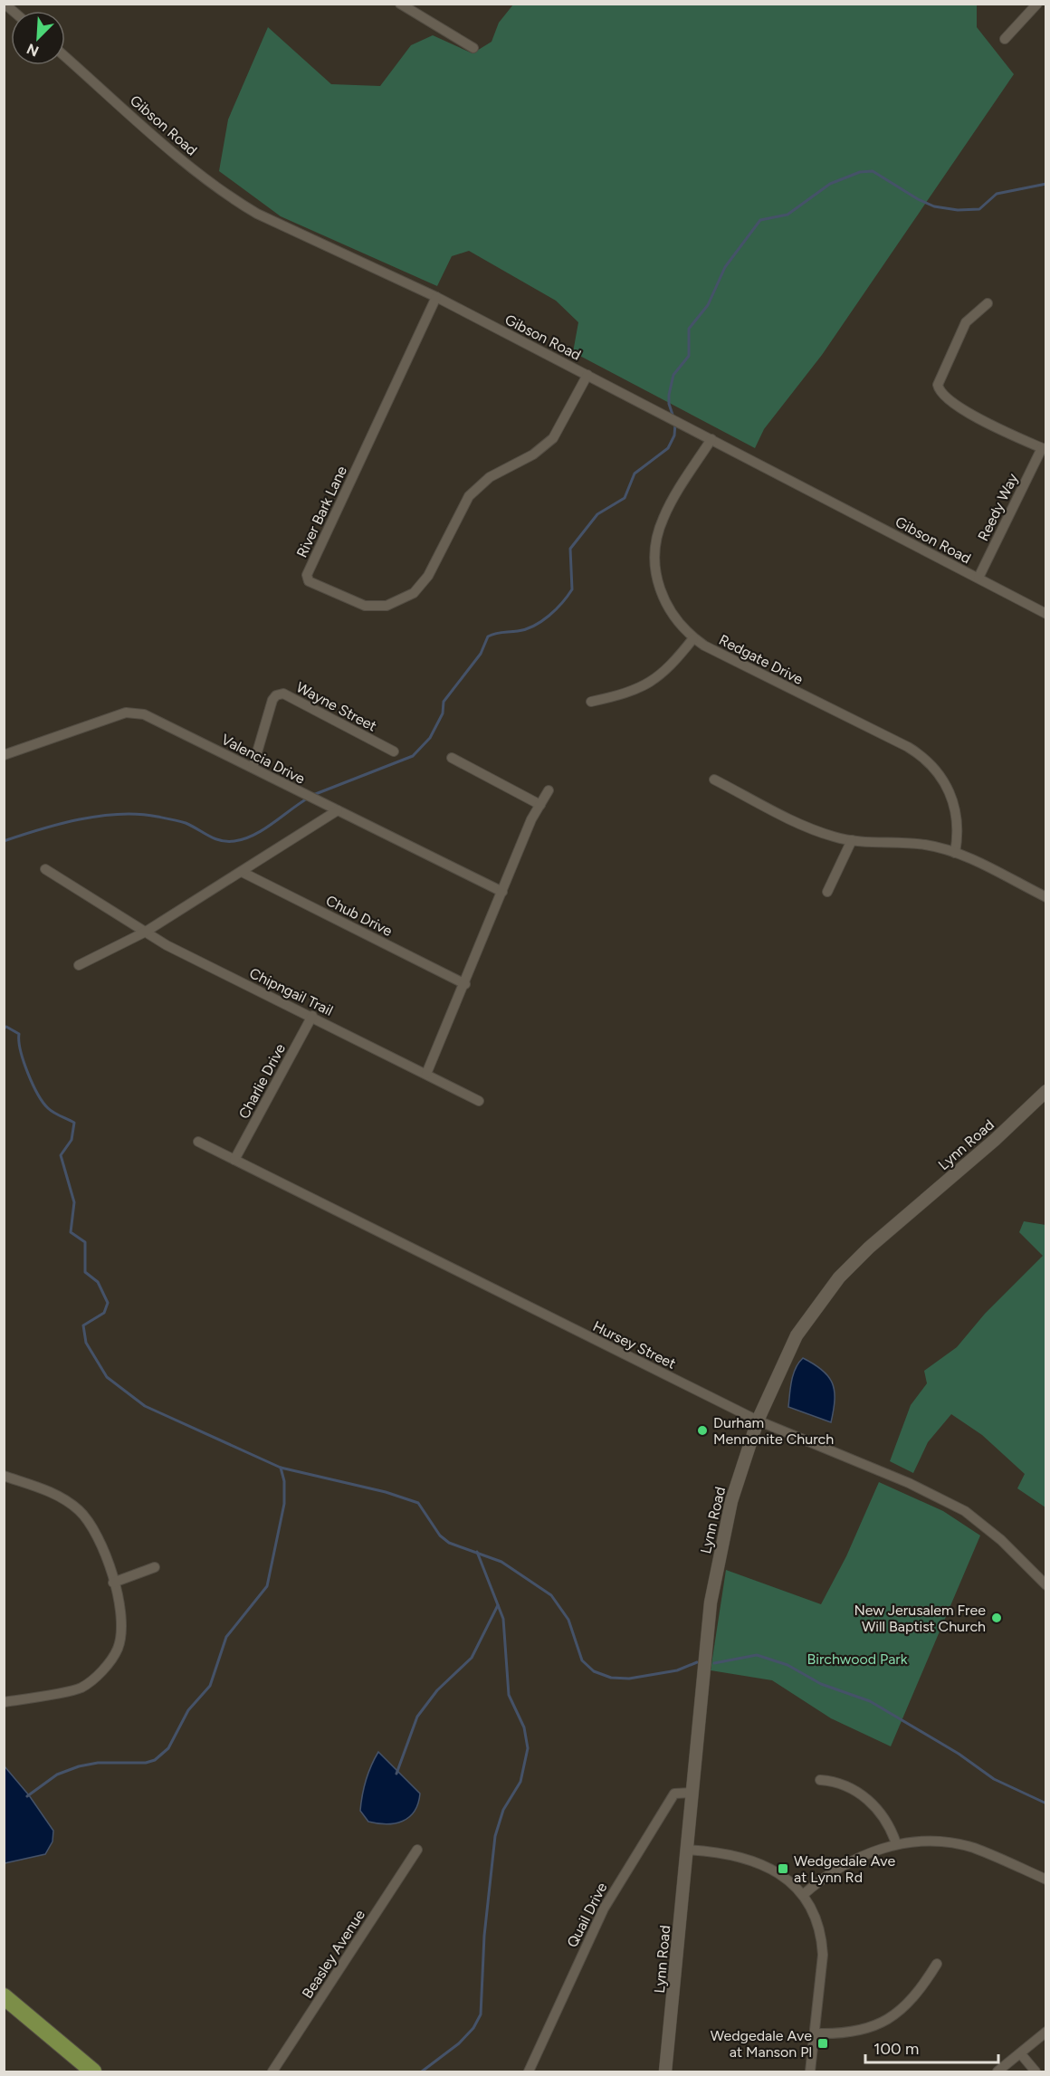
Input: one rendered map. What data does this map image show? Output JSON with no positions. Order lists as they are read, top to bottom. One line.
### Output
{"streets":{"street":["Gibson Road","Reedy Way","River Bark Lane","Redgate Drive","Wayne Street","Valencia Drive","Chub Drive","Chipngail Trail","Charlie Drive","Lynn Road","Hursey Street","Quail Drive","Beasley Avenue"]},"crossings":[["Gibson Road","Reedy Way"],["Gibson Road","River Bark Lane"],["Gibson Road","Redgate Drive"],["Wayne Street","Valencia Drive"],["Chipngail Trail","Charlie Drive"],["Charlie Drive","Hursey Street"],["Lynn Road","Hursey Street"],["Lynn Road","Quail Drive"]],"parks":["Birchwood Park"],"places":{"other":["Durham Mennonite Church","New Jerusalem Free Will Baptist Church"],"transit":["Wedgedale Ave at Lynn Rd","Wedgedale Ave at Manson Pl"]},"scale_bar":"100 m","north":"bottom left"}
